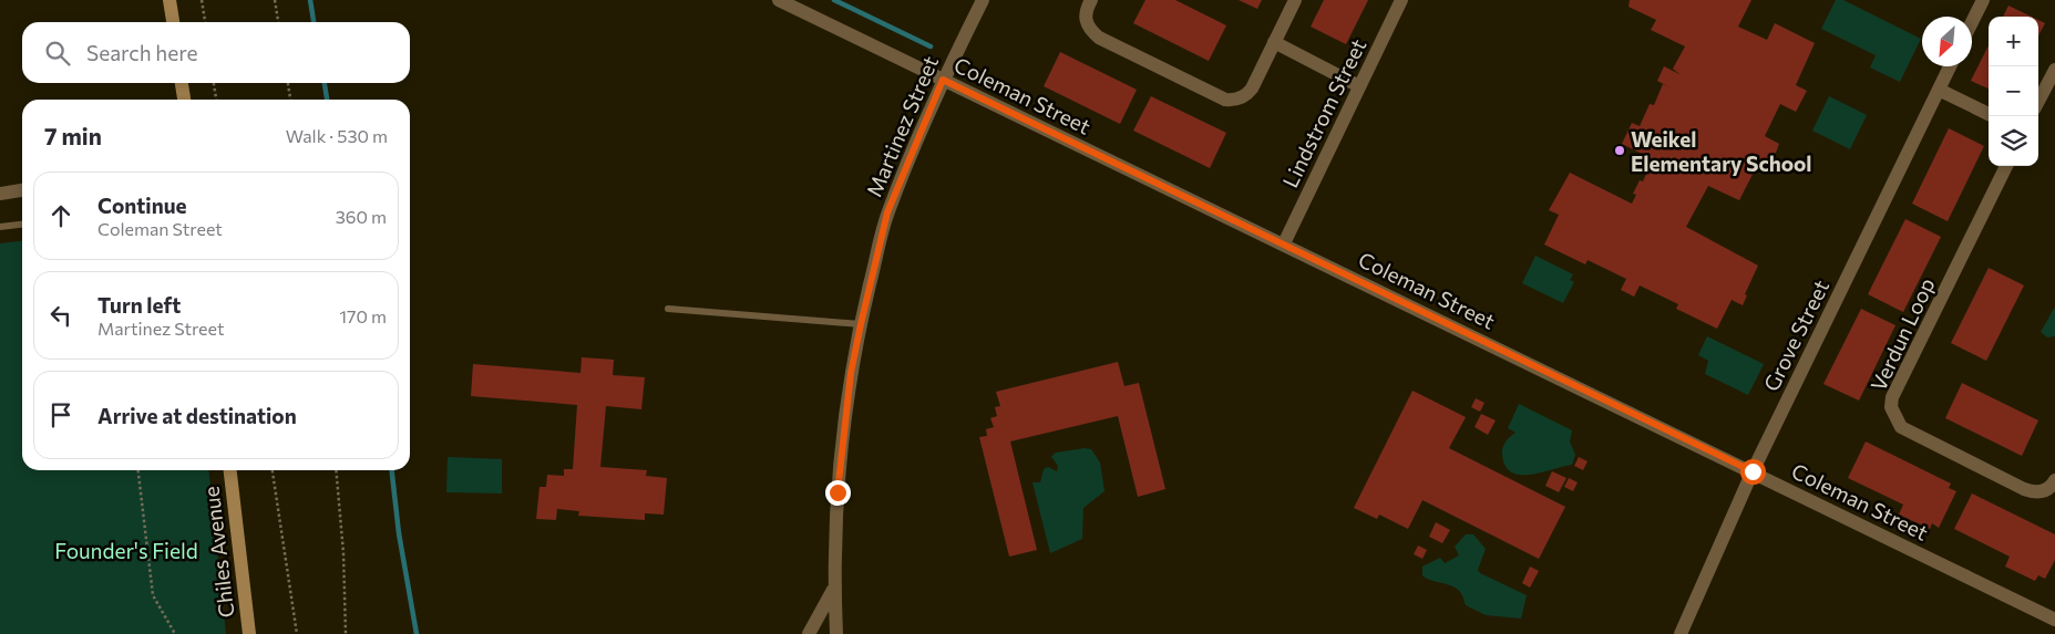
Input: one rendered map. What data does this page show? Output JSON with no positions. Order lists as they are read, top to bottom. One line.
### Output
{"streets":{"street":["Coleman Street","Lindstrom Street","Martinez Street","Verdun Loop","Grove Street","Chiles Avenue"]},"crossings":[["Coleman Street","Lindstrom Street"],["Coleman Street","Martinez Street"],["Coleman Street","Grove Street"]],"parks":["Founder's Field"],"places":["Weikel Elementary School"],"north":"bottom left","page":{"map_buttons":["+","−"],"search":"Search here","heading":["7 min","Walk · 530 m"],"list":[["Continue","Coleman Street","360 m"],["Turn left","Martinez Street","170 m"],"Arrive at destination"]}}
